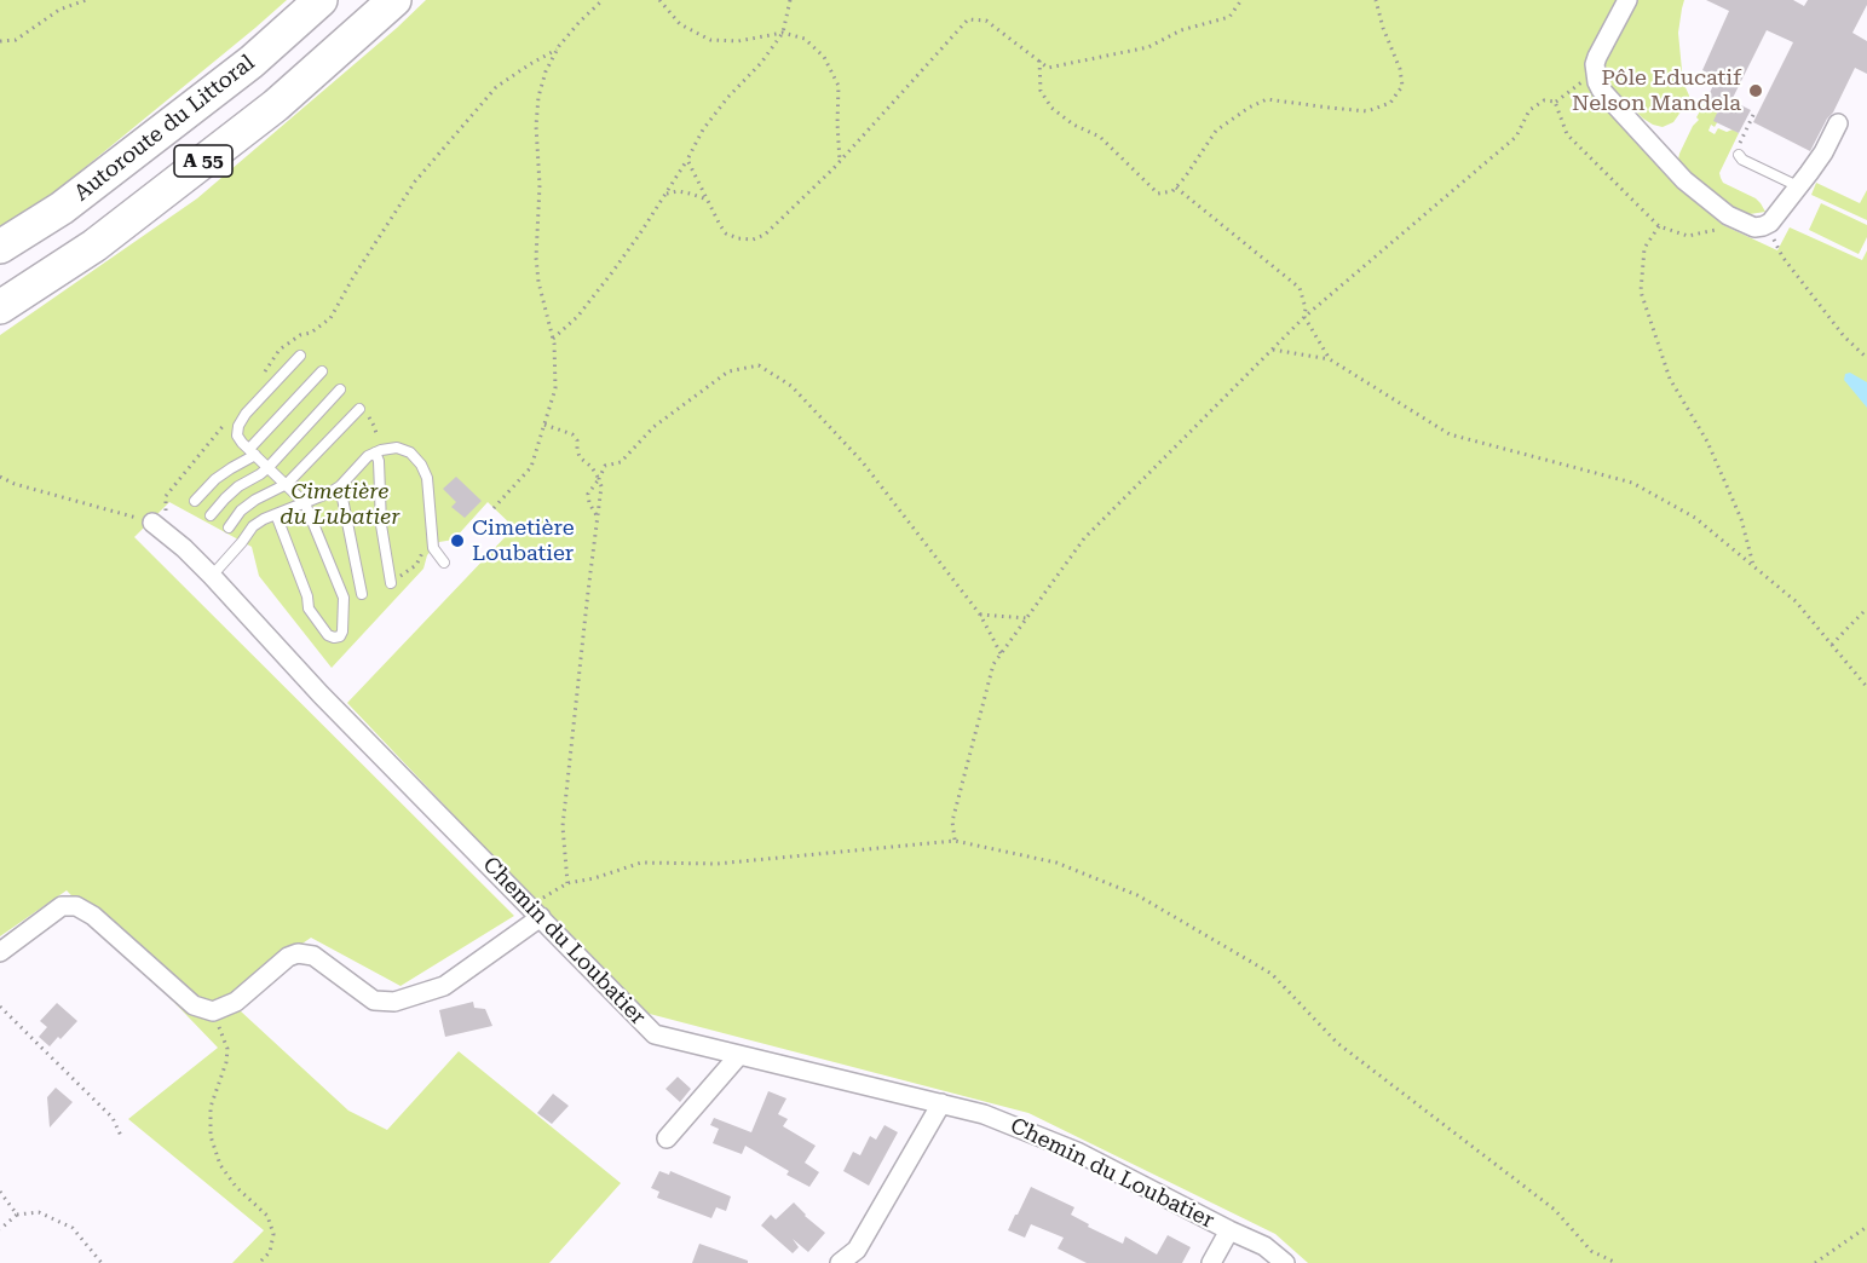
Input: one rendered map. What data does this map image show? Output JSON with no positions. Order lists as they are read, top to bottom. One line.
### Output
{"streets":{"highway":["Autoroute du Littoral","A 55"],"street":["Chemin du Loubatier"]},"parks":["Cimetière du Lubatier"],"places":["Pôle Educatif Nelson Mandela","Cimetière Loubatier"]}
